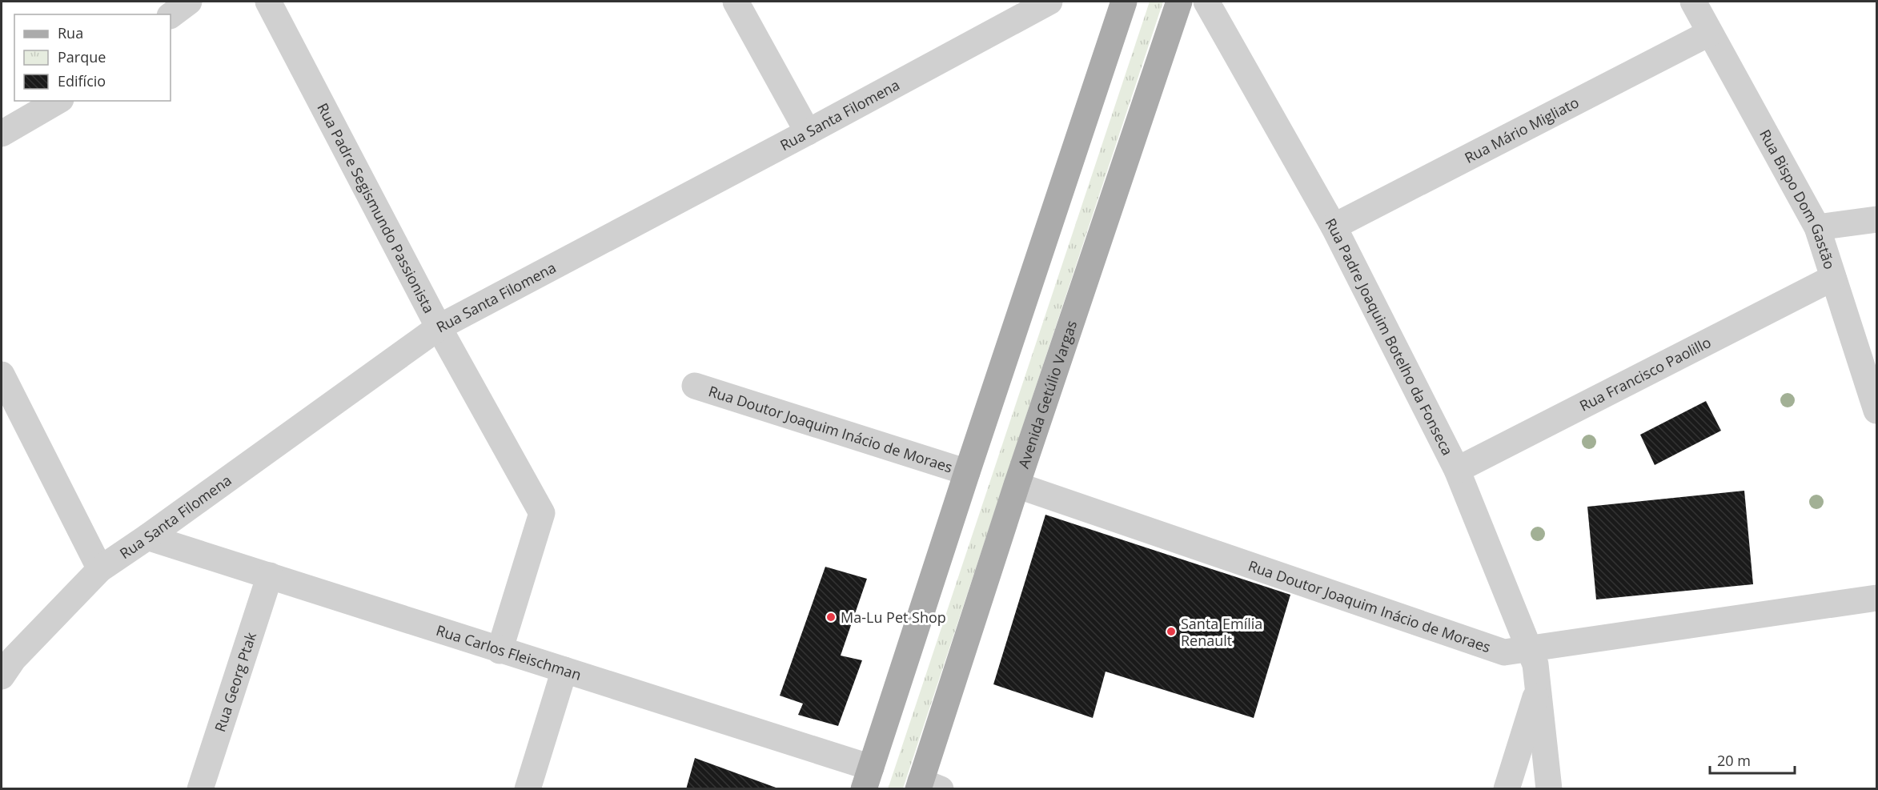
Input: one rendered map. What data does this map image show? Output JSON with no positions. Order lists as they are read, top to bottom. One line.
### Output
{"streets":{"main road":["Avenida Getúlio Vargas"],"street":["Rua Santa Filomena","Rua Mário Migliato","Rua Bispo Dom Gastão","Rua Padre Segismundo Passionista","Rua Padre Joaquim Botelho da Fonseca","Rua Francisco Paolillo","Rua Doutor Joaquim Inácio de Moraes","Rua Carlos Fleischman","Rua Georg Ptak"]},"crossings":[["Rua Santa Filomena","Rua Padre Segismundo Passionista"],["Rua Santa Filomena","Rua Carlos Fleischman"],["Rua Mário Migliato","Rua Bispo Dom Gastão"],["Rua Mário Migliato","Rua Padre Joaquim Botelho da Fonseca"],["Rua Bispo Dom Gastão","Rua Francisco Paolillo"],["Rua Padre Segismundo Passionista","Rua Carlos Fleischman"],["Rua Padre Joaquim Botelho da Fonseca","Rua Francisco Paolillo"],["Rua Padre Joaquim Botelho da Fonseca","Rua Doutor Joaquim Inácio de Moraes"],["Avenida Getúlio Vargas","Rua Doutor Joaquim Inácio de Moraes"],["Rua Carlos Fleischman","Rua Georg Ptak"]],"places":["Ma-Lu Pet Shop","Santa Emília Renault"],"legend":["Rua","Parque","Edifício"],"scale_bar":"20 m"}
